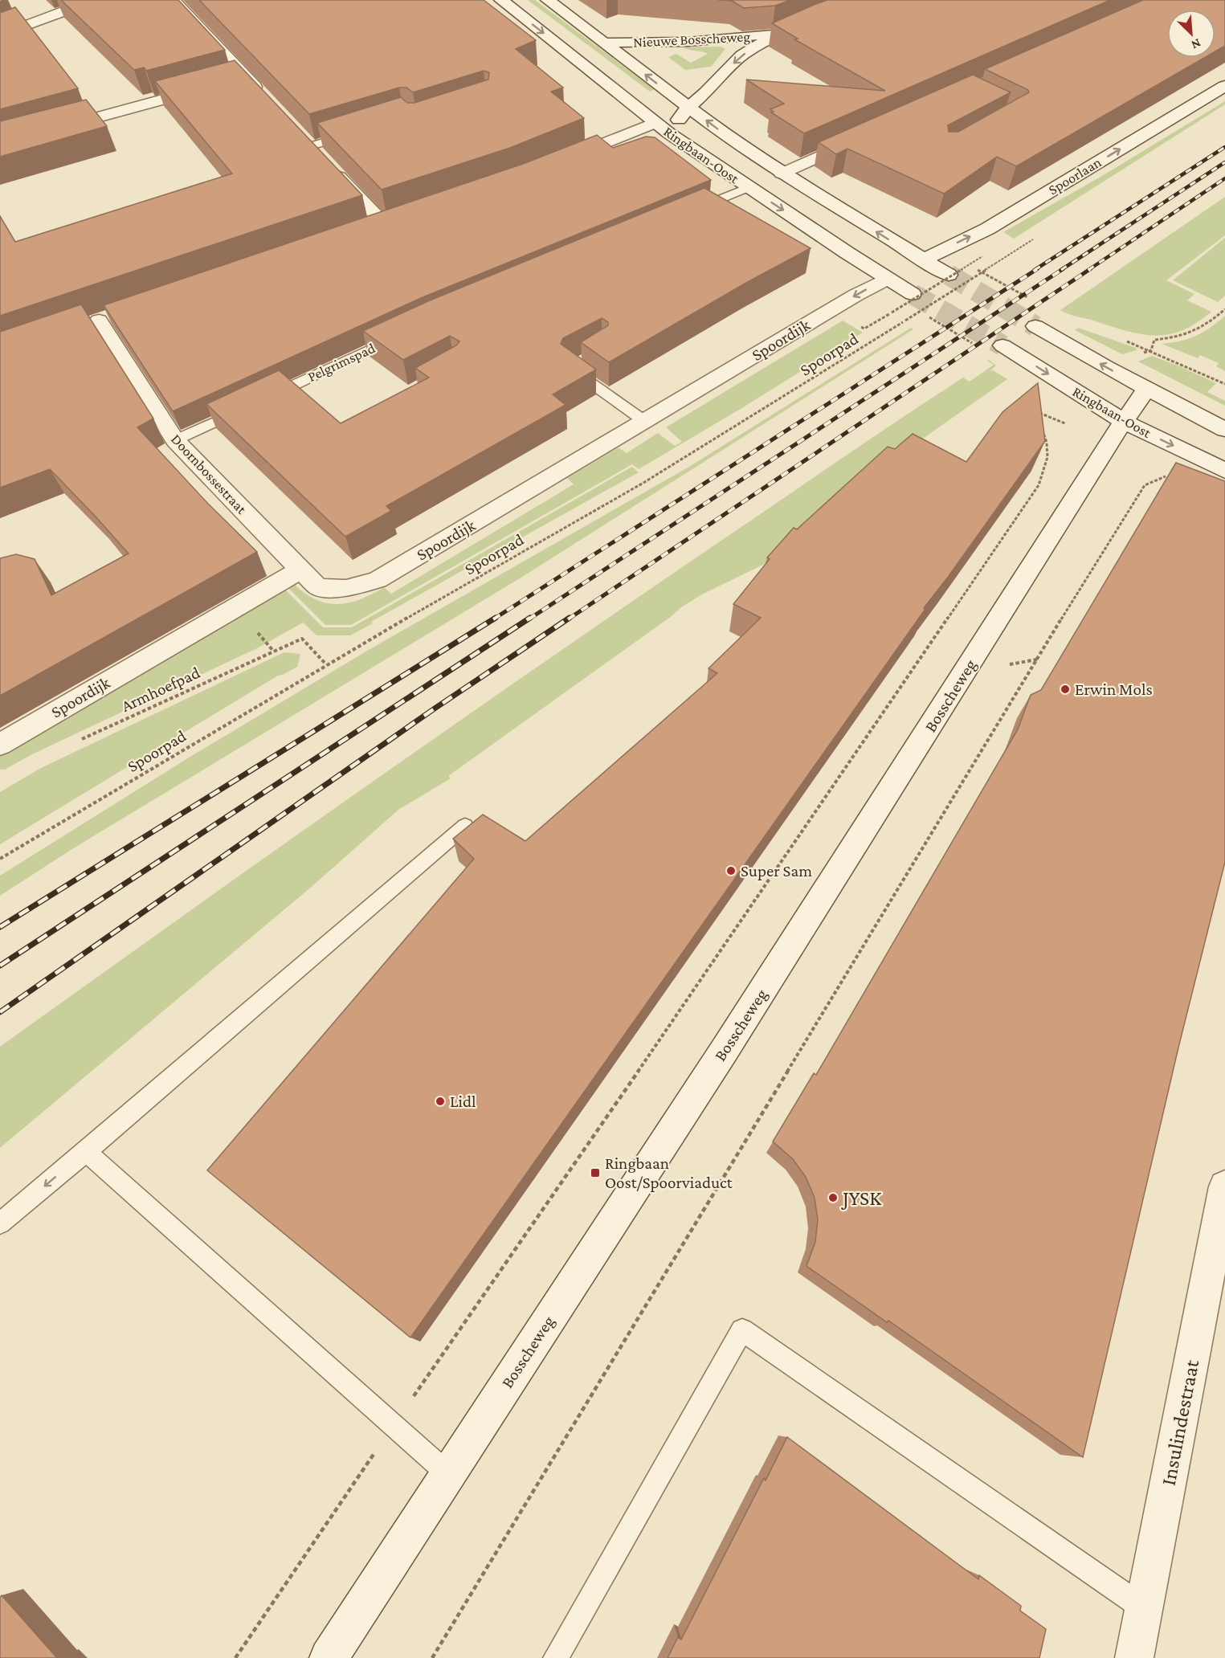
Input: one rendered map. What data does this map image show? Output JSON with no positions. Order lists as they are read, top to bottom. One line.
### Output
{"streets":{"street":["Nieuwe Bosscheweg","Ringbaan-Oost","Spoorlaan","Spoordijk","Doornbossestraat","Bosscheweg","Insulindestraat"],"lane":["Pelgrimspad"],"path":["Spoorpad","Armhoefpad"]},"crossings":[["Nieuwe Bosscheweg","Ringbaan-Oost"],["Ringbaan-Oost","Spoorlaan"],["Ringbaan-Oost","Spoordijk"],["Ringbaan-Oost","Bosscheweg"],["Spoordijk","Doornbossestraat"],["Spoorpad","Armhoefpad"]],"one_way":["Spoorlaan"],"places":{"other":["Erwin Mols","Super Sam","Lidl","JYSK"],"transit":["Ringbaan Oost/Spoorviaduct"]},"north":"bottom right"}
